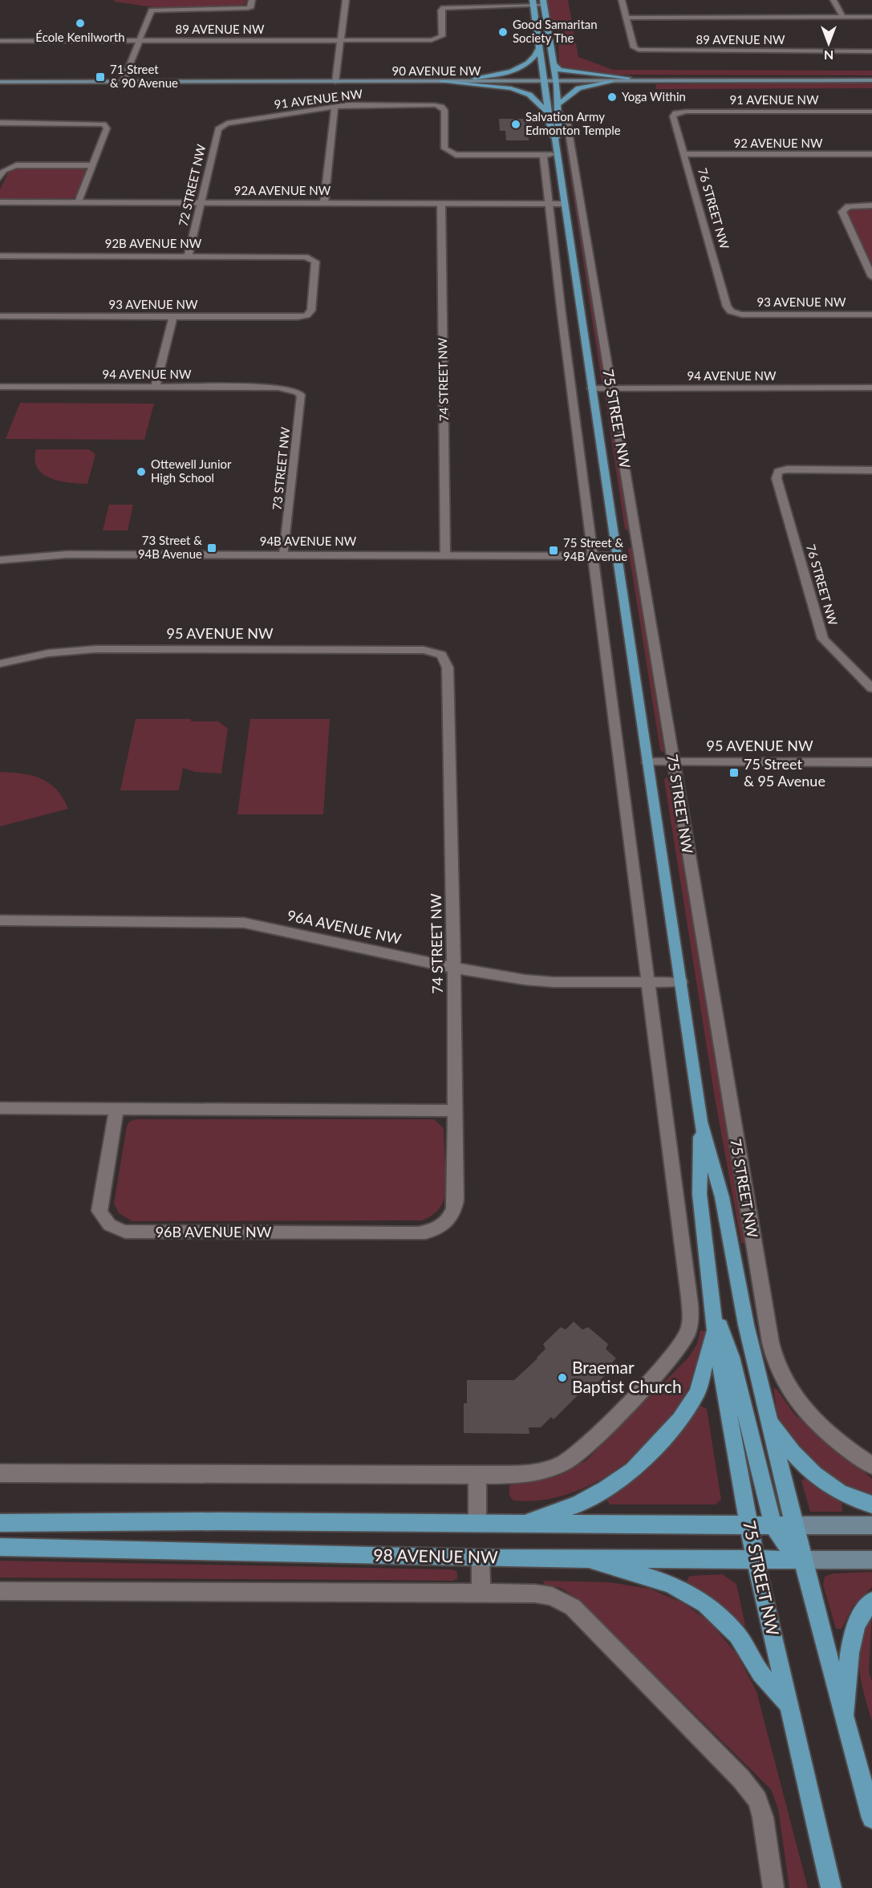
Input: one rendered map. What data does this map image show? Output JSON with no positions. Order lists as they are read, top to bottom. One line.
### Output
{"streets":{"main road":["90 AVENUE NW","75 STREET NW","98 AVENUE NW"],"street":["89 AVENUE NW","91 AVENUE NW","92 AVENUE NW","72 STREET NW","92A AVENUE NW","76 STREET NW","92B AVENUE NW","93 AVENUE NW","94 AVENUE NW","74 STREET NW","73 STREET NW","94B AVENUE NW","95 AVENUE NW","96A AVENUE NW","96B AVENUE NW"]},"crossings":[["89 AVENUE NW","75 STREET NW"],["90 AVENUE NW","75 STREET NW"],["91 AVENUE NW","72 STREET NW"],["91 AVENUE NW","76 STREET NW"],["92 AVENUE NW","76 STREET NW"],["72 STREET NW","92A AVENUE NW"],["72 STREET NW","92B AVENUE NW"],["92A AVENUE NW","74 STREET NW"],["92A AVENUE NW","75 STREET NW"],["76 STREET NW","93 AVENUE NW"],["92B AVENUE NW","93 AVENUE NW"],["94 AVENUE NW","75 STREET NW"],["94 AVENUE NW","73 STREET NW"],["74 STREET NW","94B AVENUE NW"],["74 STREET NW","95 AVENUE NW"],["74 STREET NW","96A AVENUE NW"],["74 STREET NW","96B AVENUE NW"],["75 STREET NW","94B AVENUE NW"],["75 STREET NW","95 AVENUE NW"],["75 STREET NW","96A AVENUE NW"],["75 STREET NW","98 AVENUE NW"],["73 STREET NW","94B AVENUE NW"]],"places":{"other":["École Kenilworth","Good Samaritan Society The","Yoga Within","Salvation Army Edmonton Temple","Ottewell Junior High School","Braemar Baptist Church"],"transit":["71 Street & 90 Avenue","73 Street & 94B Avenue","75 Street & 94B Avenue","75 Street & 95 Avenue"]},"north":"bottom"}
